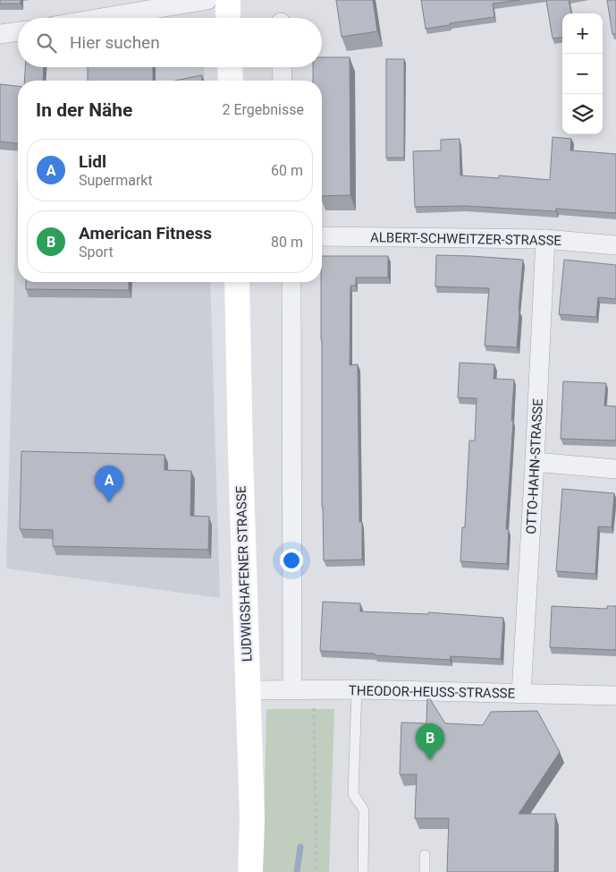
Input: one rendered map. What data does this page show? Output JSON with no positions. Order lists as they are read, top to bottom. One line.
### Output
{"streets":{"main road":["LUDWIGSHAFENER STRASSE"],"street":["ALBERT-SCHWEITZER-STRASSE","OTTO-HAHN-STRASSE","THEODOR-HEUSS-STRASSE"]},"crossings":[["ALBERT-SCHWEITZER-STRASSE","OTTO-HAHN-STRASSE"],["OTTO-HAHN-STRASSE","THEODOR-HEUSS-STRASSE"],["LUDWIGSHAFENER STRASSE","THEODOR-HEUSS-STRASSE"]],"page":{"map_buttons":["+","−"],"search":"Hier suchen","heading":["In der Nähe","2 Ergebnisse"],"list":[{"mark":"A","name":"Lidl","note":"Supermarkt","value":"60 m"},{"mark":"B","name":"American Fitness","note":"Sport","value":"80 m"}],"pins":["A","B"]}}
